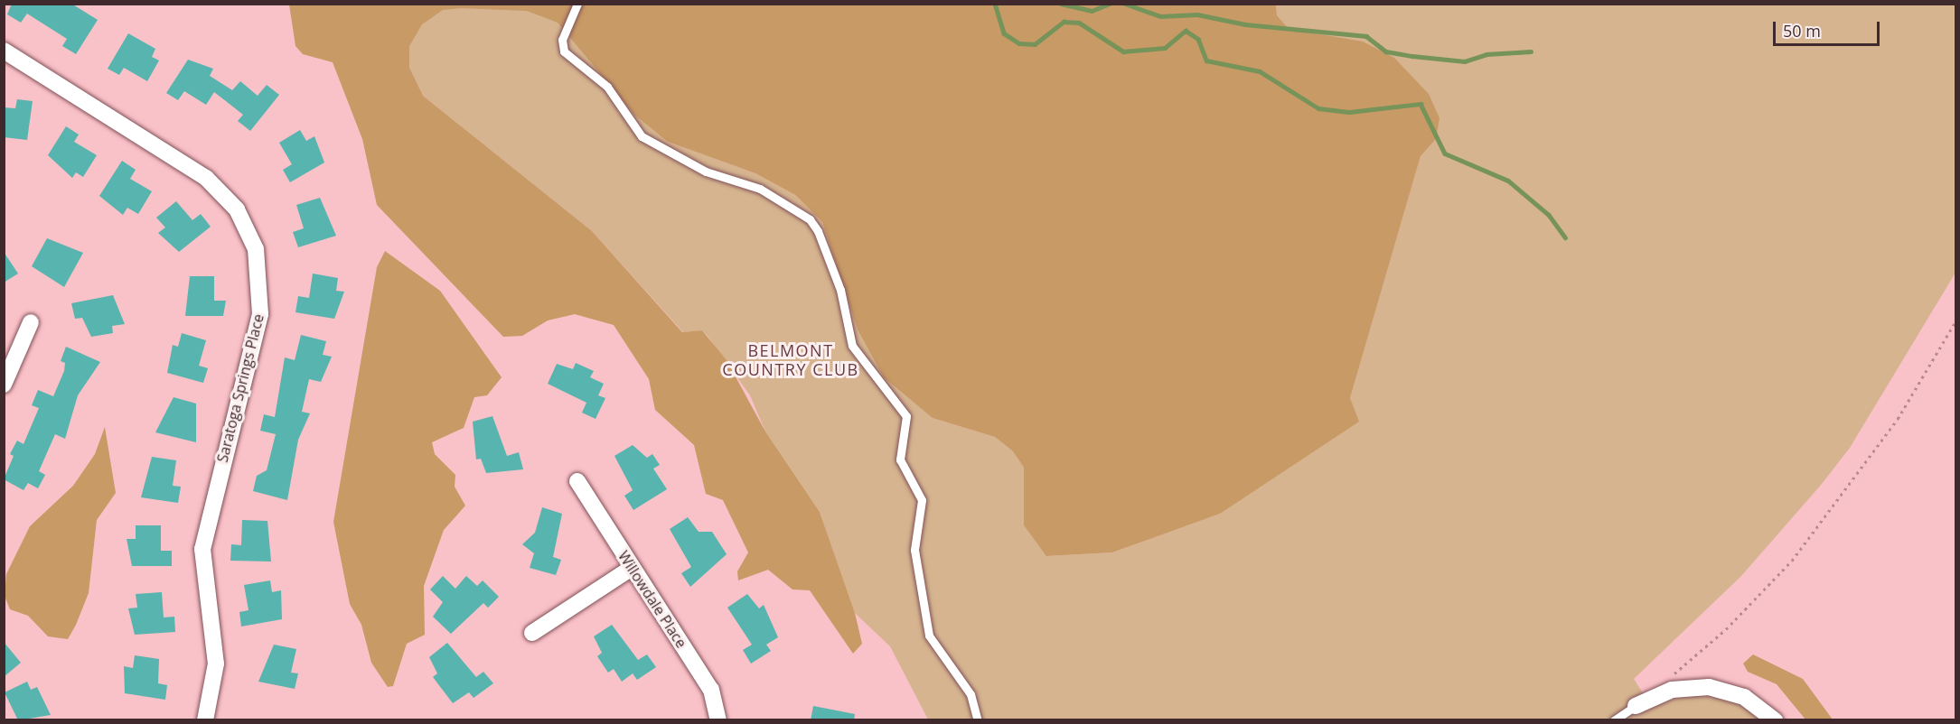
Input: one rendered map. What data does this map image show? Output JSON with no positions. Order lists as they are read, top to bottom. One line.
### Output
{"streets":{"street":["Saratoga Springs Place","Willowdale Place"]},"districts":["BELMONT COUNTRY CLUB"],"scale_bar":"50 m"}
